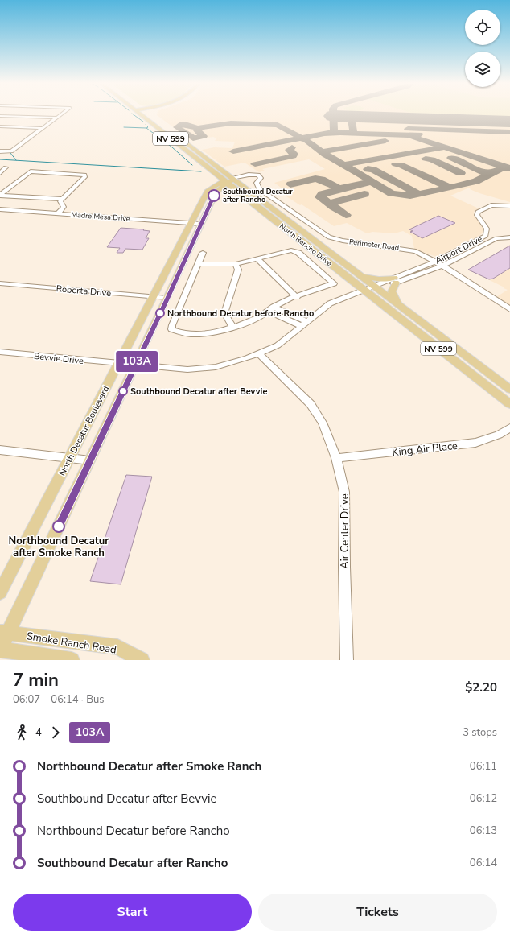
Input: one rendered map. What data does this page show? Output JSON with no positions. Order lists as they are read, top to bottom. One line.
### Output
{"streets":{"main road":["NV 599","North Rancho Drive","North Decatur Boulevard","Smoke Ranch Road"],"street":["Madre Mesa Drive","Perimeter Road","Airport Drive","Roberta Drive","Bevvie Drive","King Air Place","Air Center Drive"]},"crossings":[["Madre Mesa Drive","North Decatur Boulevard"],["North Rancho Drive","Perimeter Road"],["North Rancho Drive","Airport Drive"],["North Rancho Drive","North Decatur Boulevard"],["Perimeter Road","Airport Drive"],["Perimeter Road","North Decatur Boulevard"],["Roberta Drive","North Decatur Boulevard"],["Bevvie Drive","North Decatur Boulevard"],["North Decatur Boulevard","Smoke Ranch Road"],["King Air Place","Air Center Drive"]],"places":["Southbound Decatur after Rancho","Northbound Decatur before Rancho","Southbound Decatur after Bevvie","Northbound Decatur after Smoke Ranch"],"lines":["bus line 103A"],"page":{"on_map":"103A","heading":["7 min","06:07 – 06:14 · Bus","$2.20"],"legs":["4","103A","3 stops"],"list":[{"name":"Northbound Decatur after Smoke Ranch","value":"06:11"},{"name":"Southbound Decatur after Bevvie","value":"06:12"},{"name":"Northbound Decatur before Rancho","value":"06:13"},{"name":"Southbound Decatur after Rancho","value":"06:14"}],"buttons":["Start","Tickets"]}}
